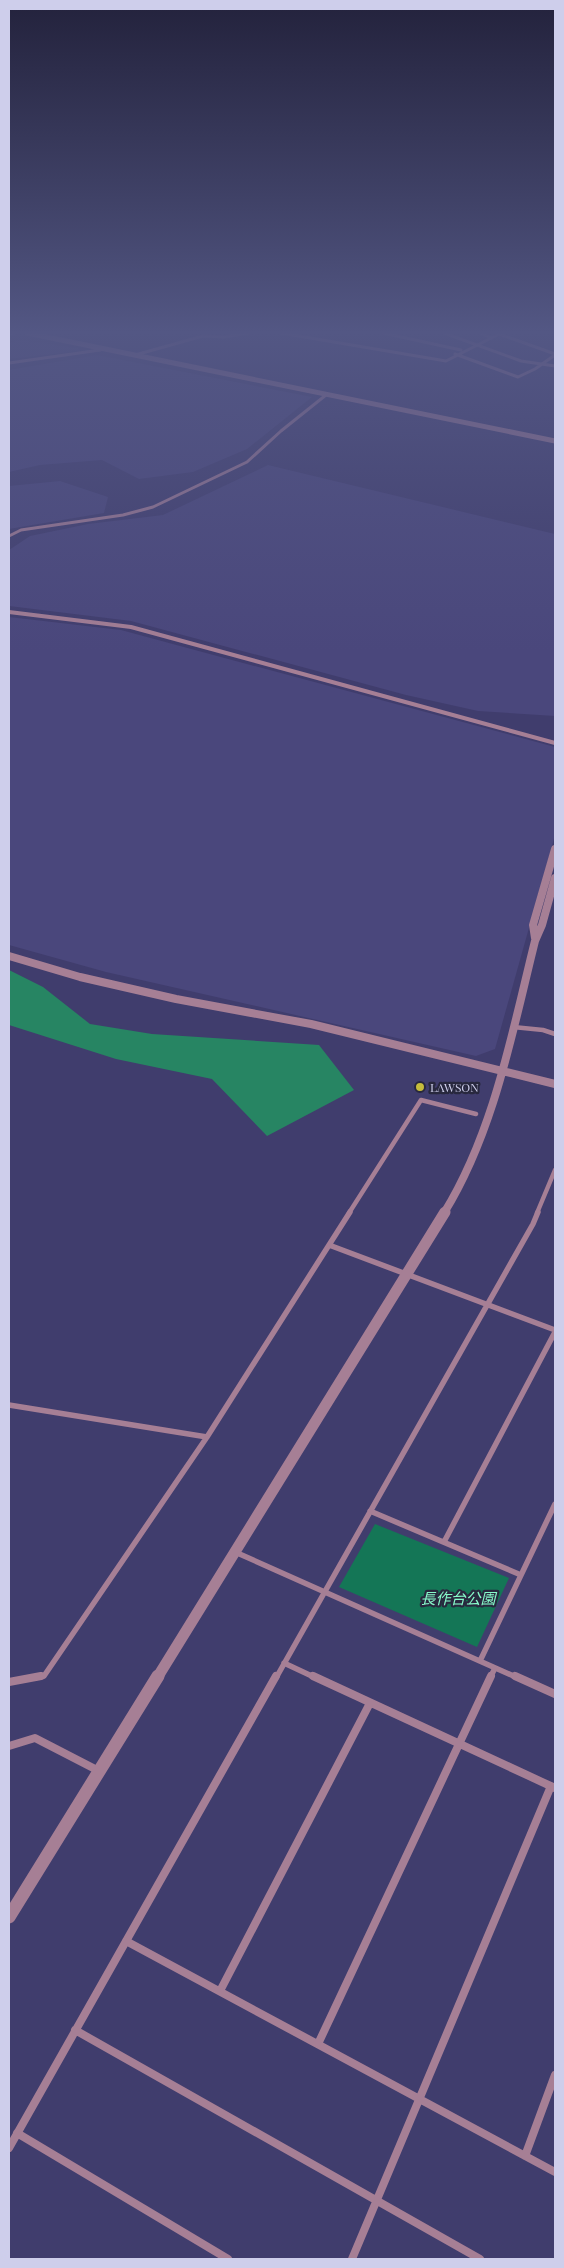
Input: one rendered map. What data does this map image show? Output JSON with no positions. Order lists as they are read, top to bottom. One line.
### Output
{"parks":["長作台公園"],"places":["LAWSON"]}
